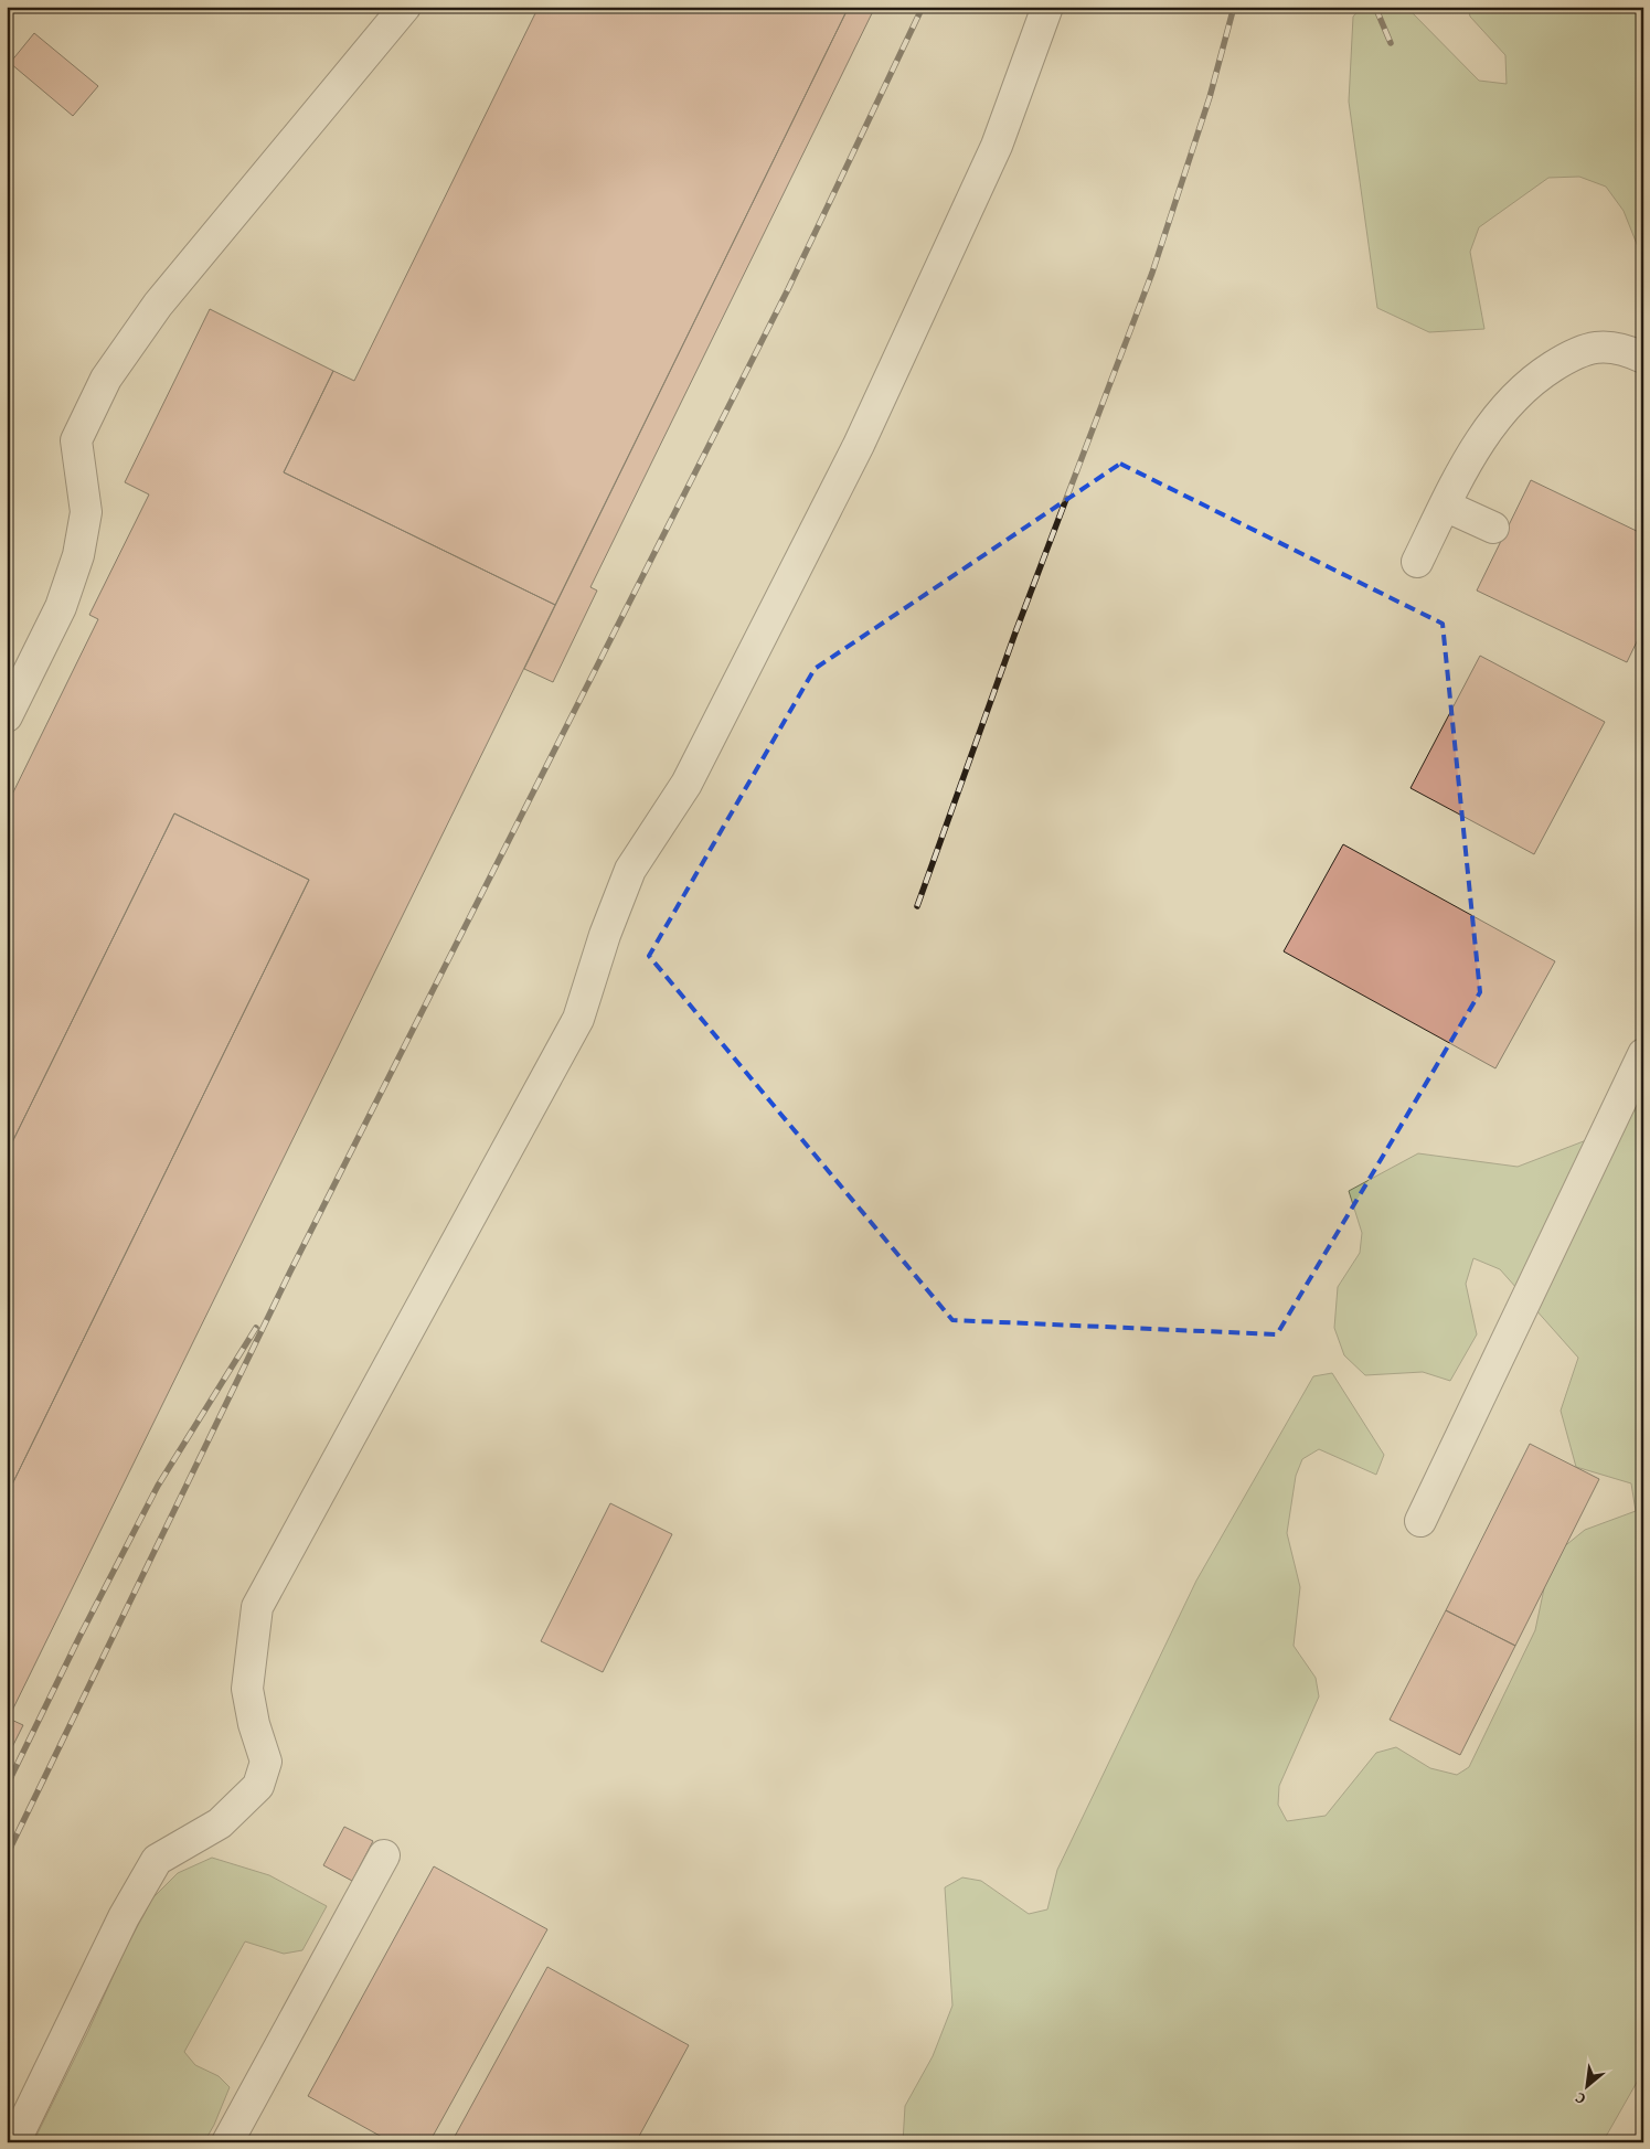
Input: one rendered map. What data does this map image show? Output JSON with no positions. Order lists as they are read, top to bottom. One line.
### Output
{"north":"bottom left"}
